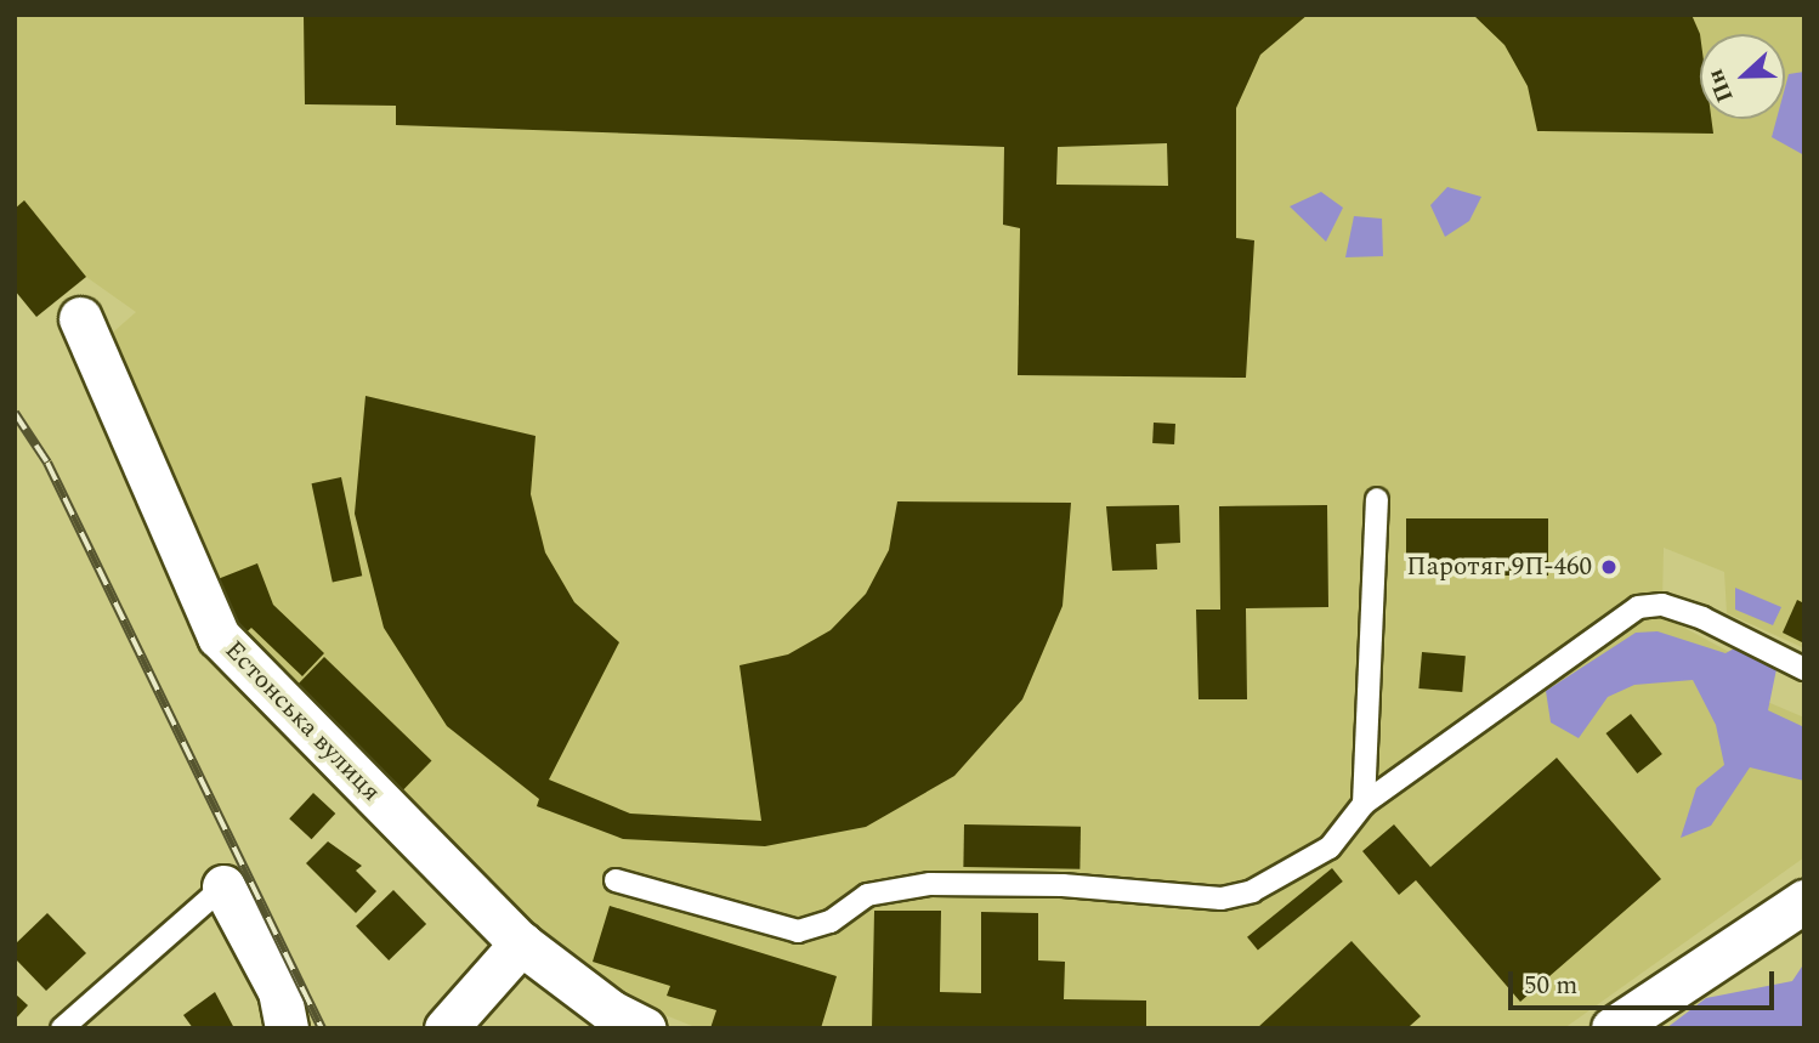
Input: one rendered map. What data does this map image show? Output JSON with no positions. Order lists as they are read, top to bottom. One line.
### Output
{"streets":{"street":["Естонська вулиця"]},"places":["Паротяг 9П-460"],"scale_bar":"50 m","north":"left"}
